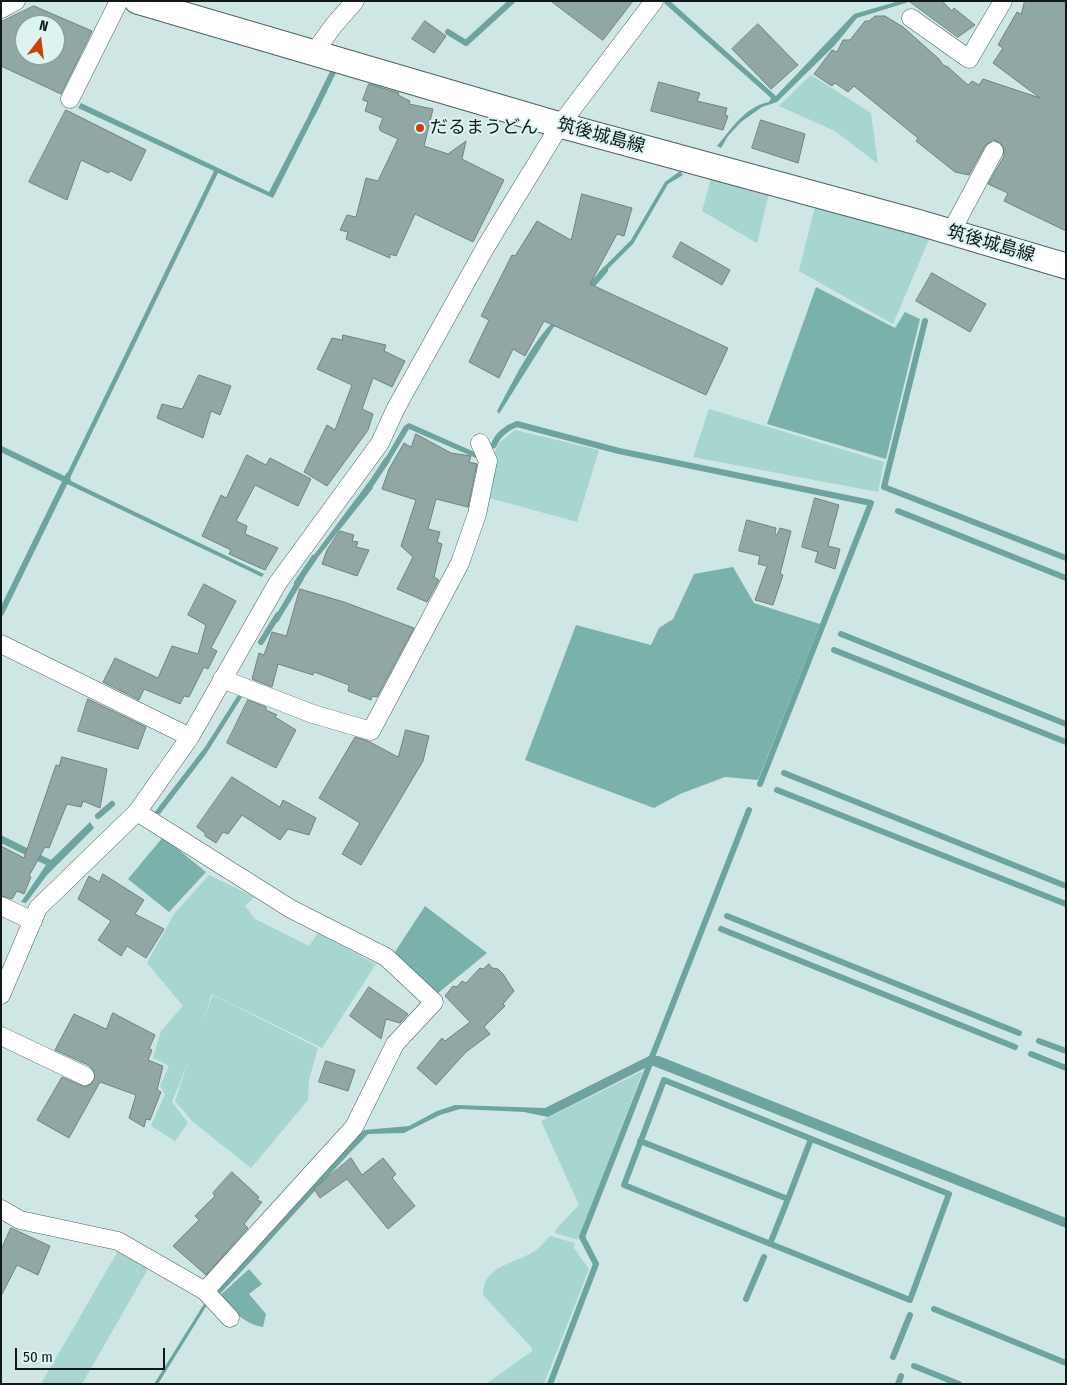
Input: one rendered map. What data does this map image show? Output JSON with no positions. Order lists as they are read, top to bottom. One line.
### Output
{"streets":{"main road":["筑後城島線"]},"places":["だるまうどん"],"scale_bar":"50 m","north":"top"}
